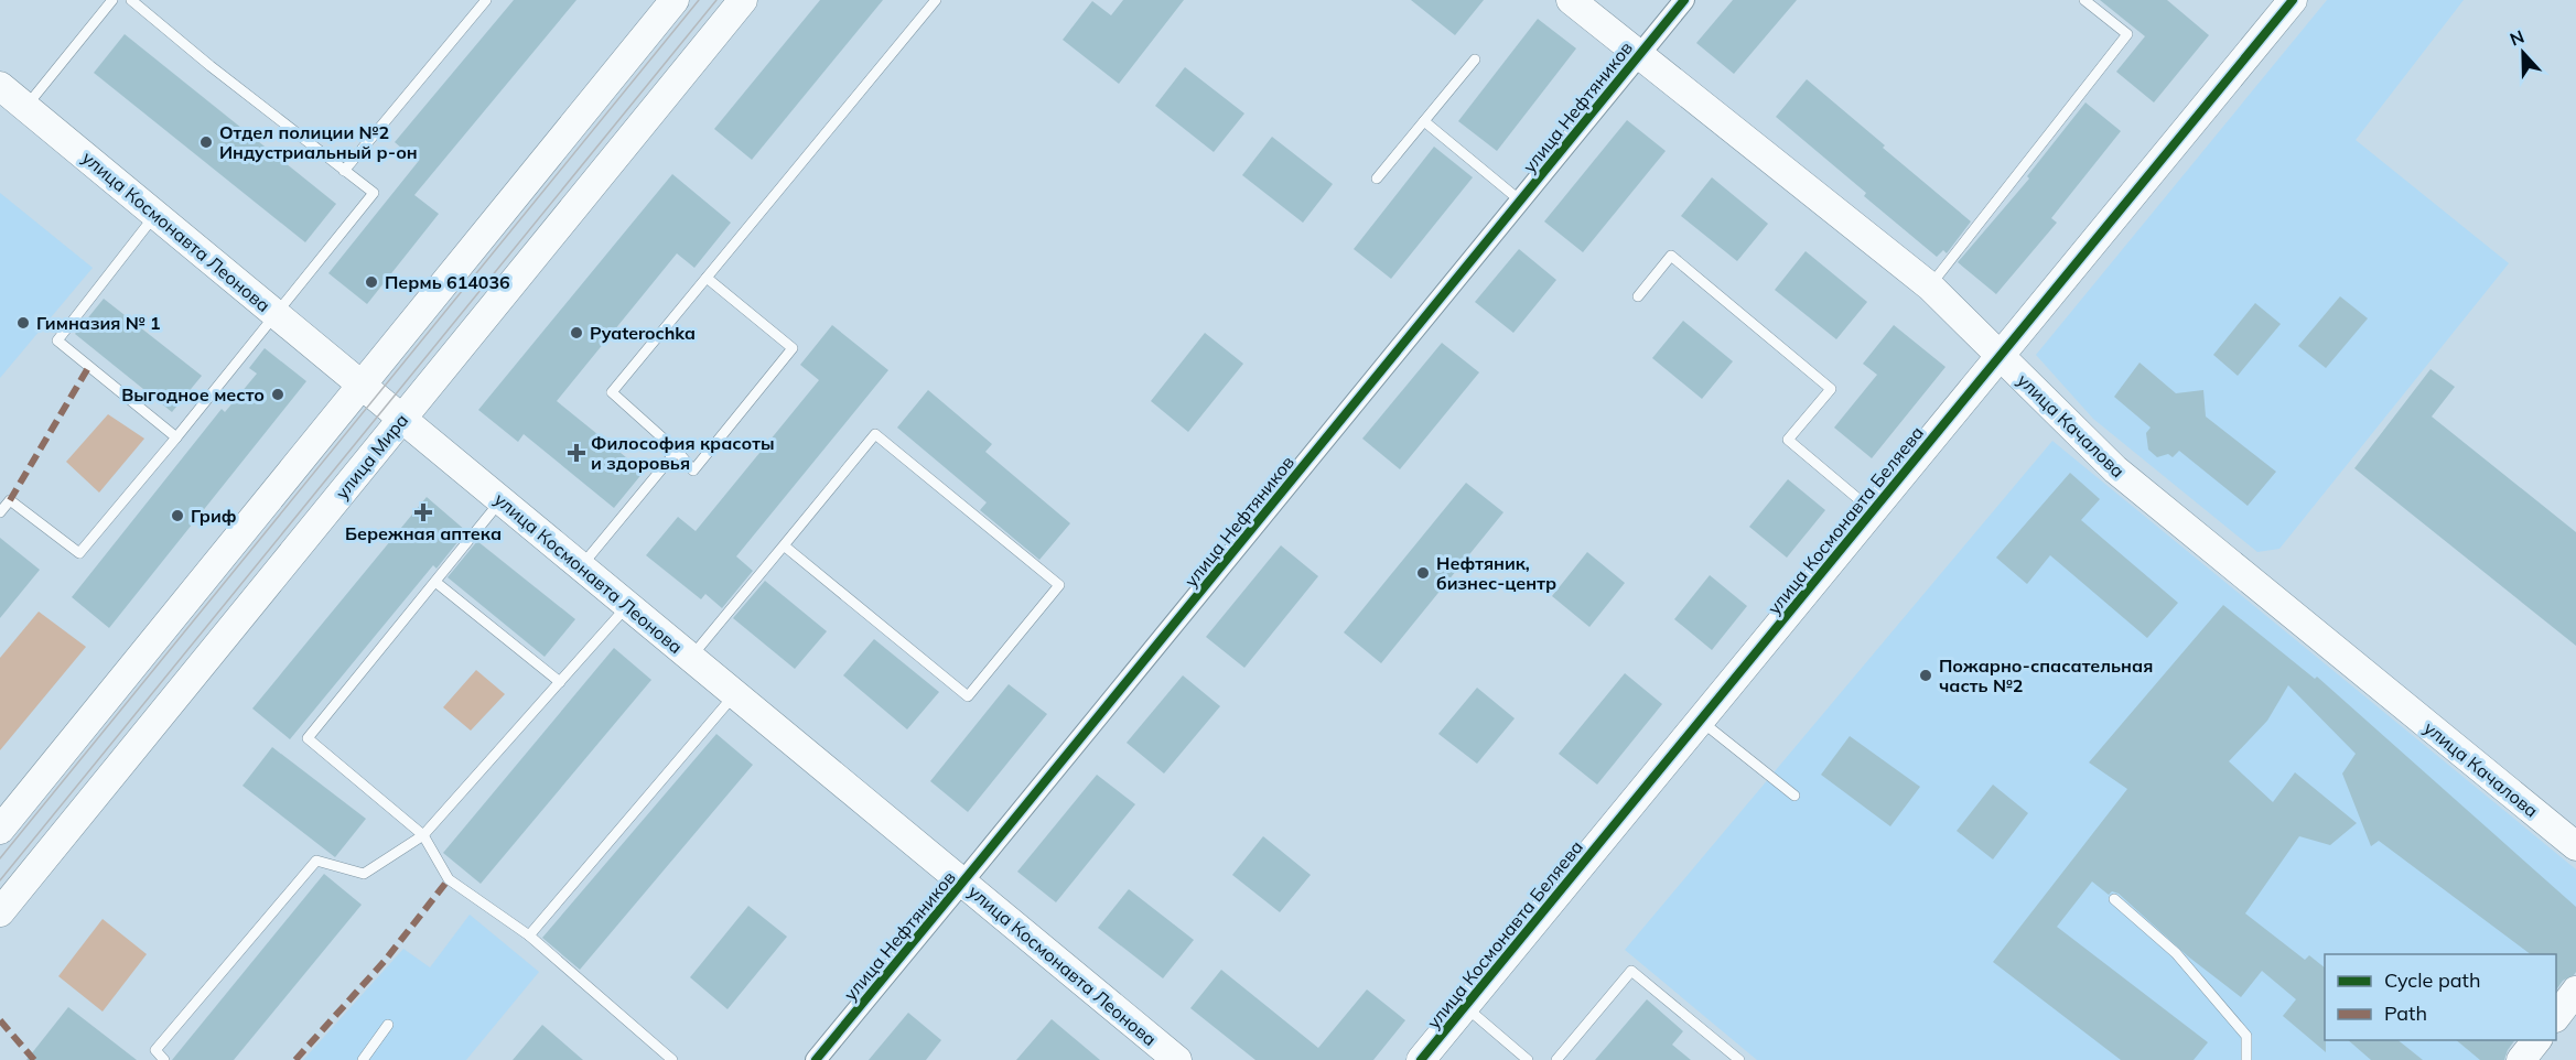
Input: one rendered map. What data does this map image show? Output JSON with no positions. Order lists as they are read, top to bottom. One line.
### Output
{"streets":{"main road":["улица Космонавта Леонова","улица Качалова","улица Мира","улица Космонавта Беляева"],"street":["улица Нефтяников"]},"crossings":[["улица Нефтяников","улица Космонавта Леонова"],["улица Нефтяников","улица Качалова"],["улица Космонавта Леонова","улица Мира"],["улица Качалова","улица Космонавта Беляева"]],"places":{"other":["Отдел полиции №2 Индустриальный р-он","Пермь 614036","Гимназия № 1","Pyaterochka","Выгодное место","Гриф","Нефтяник, бизнес-центр","Пожарно-спасательная часть №2"],"health":["Философия красоты и здоровья","Бережная аптека"]},"legend":["Cycle path","Path"],"north":"top"}
